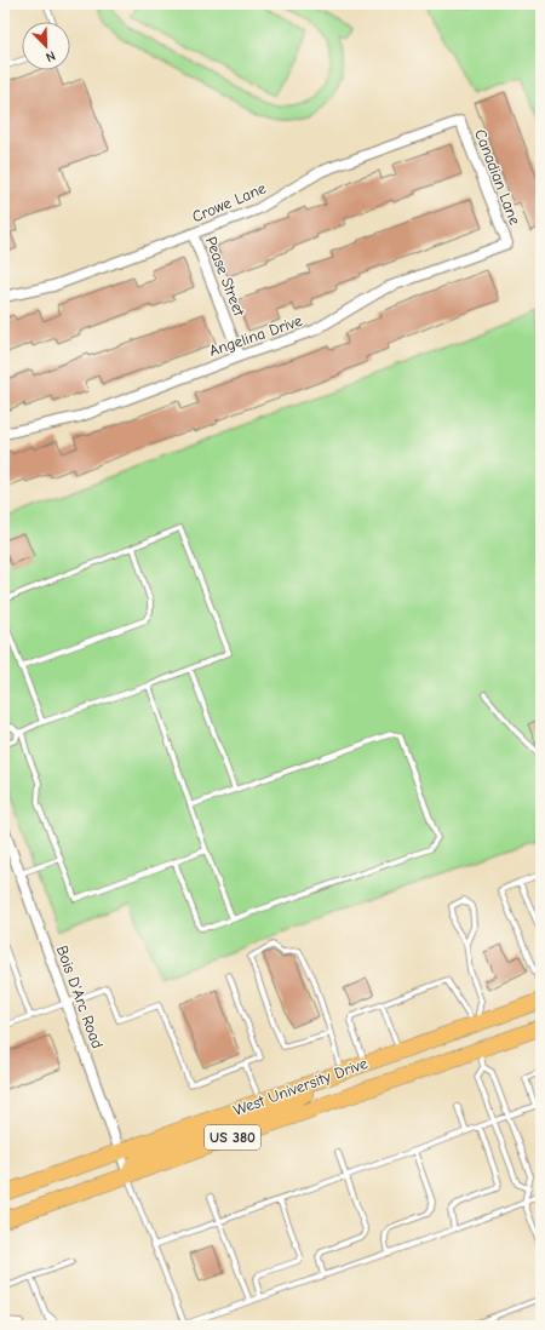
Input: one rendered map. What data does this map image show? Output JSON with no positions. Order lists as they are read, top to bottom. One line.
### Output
{"streets":{"highway":["West University Drive","US 380"],"street":["Canadian Lane","Crowe Lane","Pease Street","Angelina Drive","Bois D'Arc Road"]},"crossings":[["Canadian Lane","Crowe Lane"],["Canadian Lane","Angelina Drive"],["Crowe Lane","Pease Street"],["Pease Street","Angelina Drive"],["Bois D'Arc Road","West University Drive"]],"north":"bottom right"}
